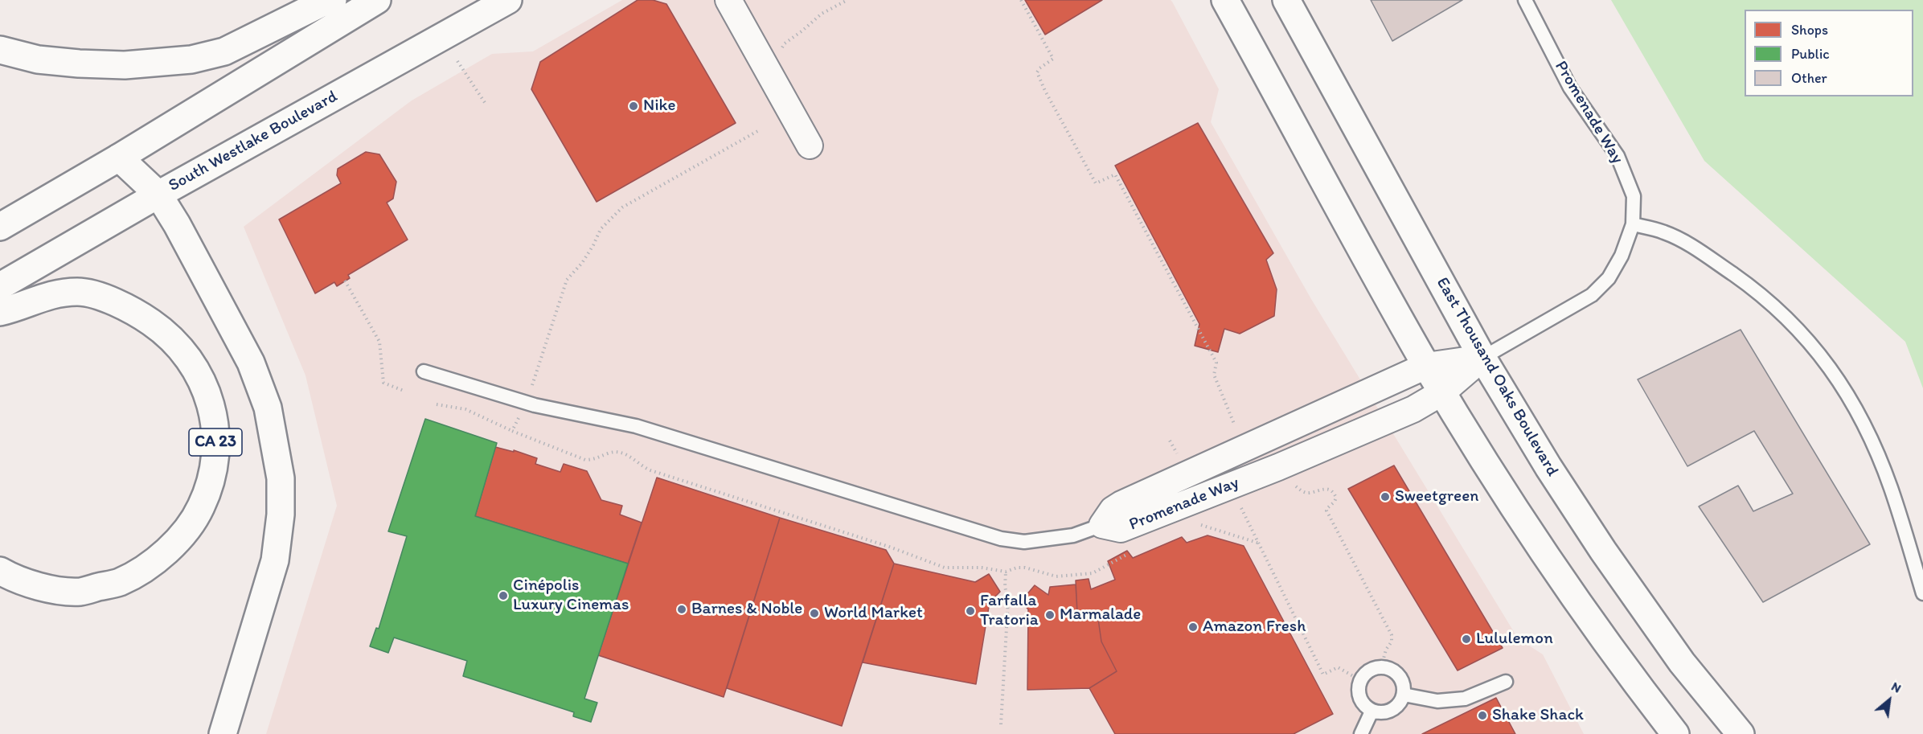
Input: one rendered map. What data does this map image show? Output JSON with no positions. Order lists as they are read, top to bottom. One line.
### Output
{"streets":{"main road":["South Westlake Boulevard","East Thousand Oaks Boulevard","CA 23"],"street":["Promenade Way"]},"crossings":[["Promenade Way","East Thousand Oaks Boulevard"]],"places":["Nike","Sweetgreen","Cinépolis Luxury Cinemas","Barnes & Noble","Farfalla Tratoria","World Market","Marmalade","Amazon Fresh","Lululemon","Shake Shack"],"legend":["Shops","Public","Other"],"north":"top right"}
